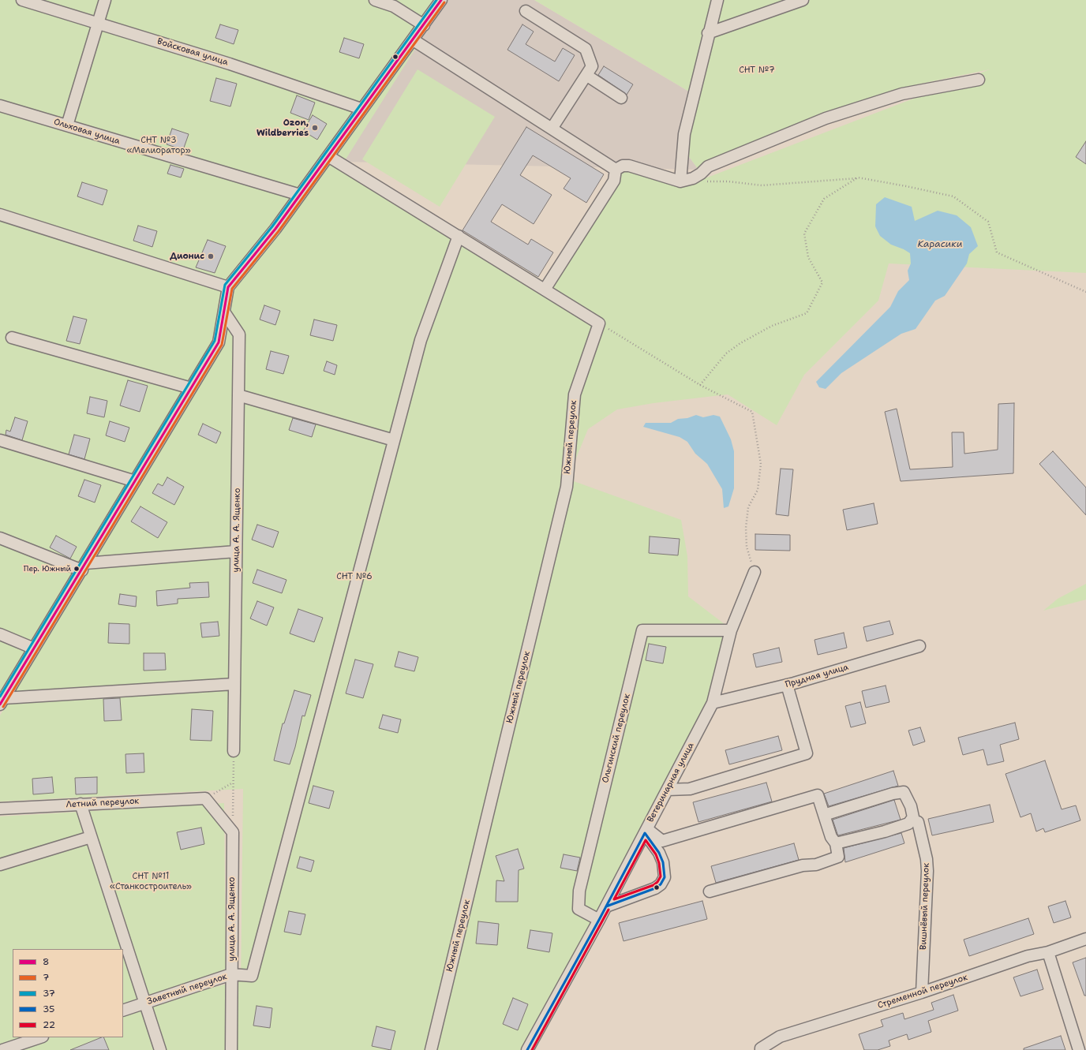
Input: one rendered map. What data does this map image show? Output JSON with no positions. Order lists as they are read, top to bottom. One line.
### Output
{"streets":{"street":["Войсковая улица","Ольховая улица","Южный переулок","улица А. А. Ященко","Прудная улица","Ольгинский переулок","Ветеринарная улица","Летний переулок","Вишнёвый переулок","Заветный переулок","Стременной переулок"]},"crossings":[["улица А. А. Ященко","Заветный переулок"],["Прудная улица","Ветеринарная улица"],["Ольгинский переулок","Ветеринарная улица"],["Вишнёвый переулок","Стременной переулок"]],"water":["Карасики"],"parks":["СНТ №7","СНТ №3 «Мелиоратор»","СНТ №6","СНТ №11 «Станкостроитель»"],"places":["Ozon, Wildberries","Дионис","Пер. Южный"],"lines":["transit line 8","transit line 37","transit line 7","transit line 35","transit line 22"],"legend":["8","7","37","35","22"]}
